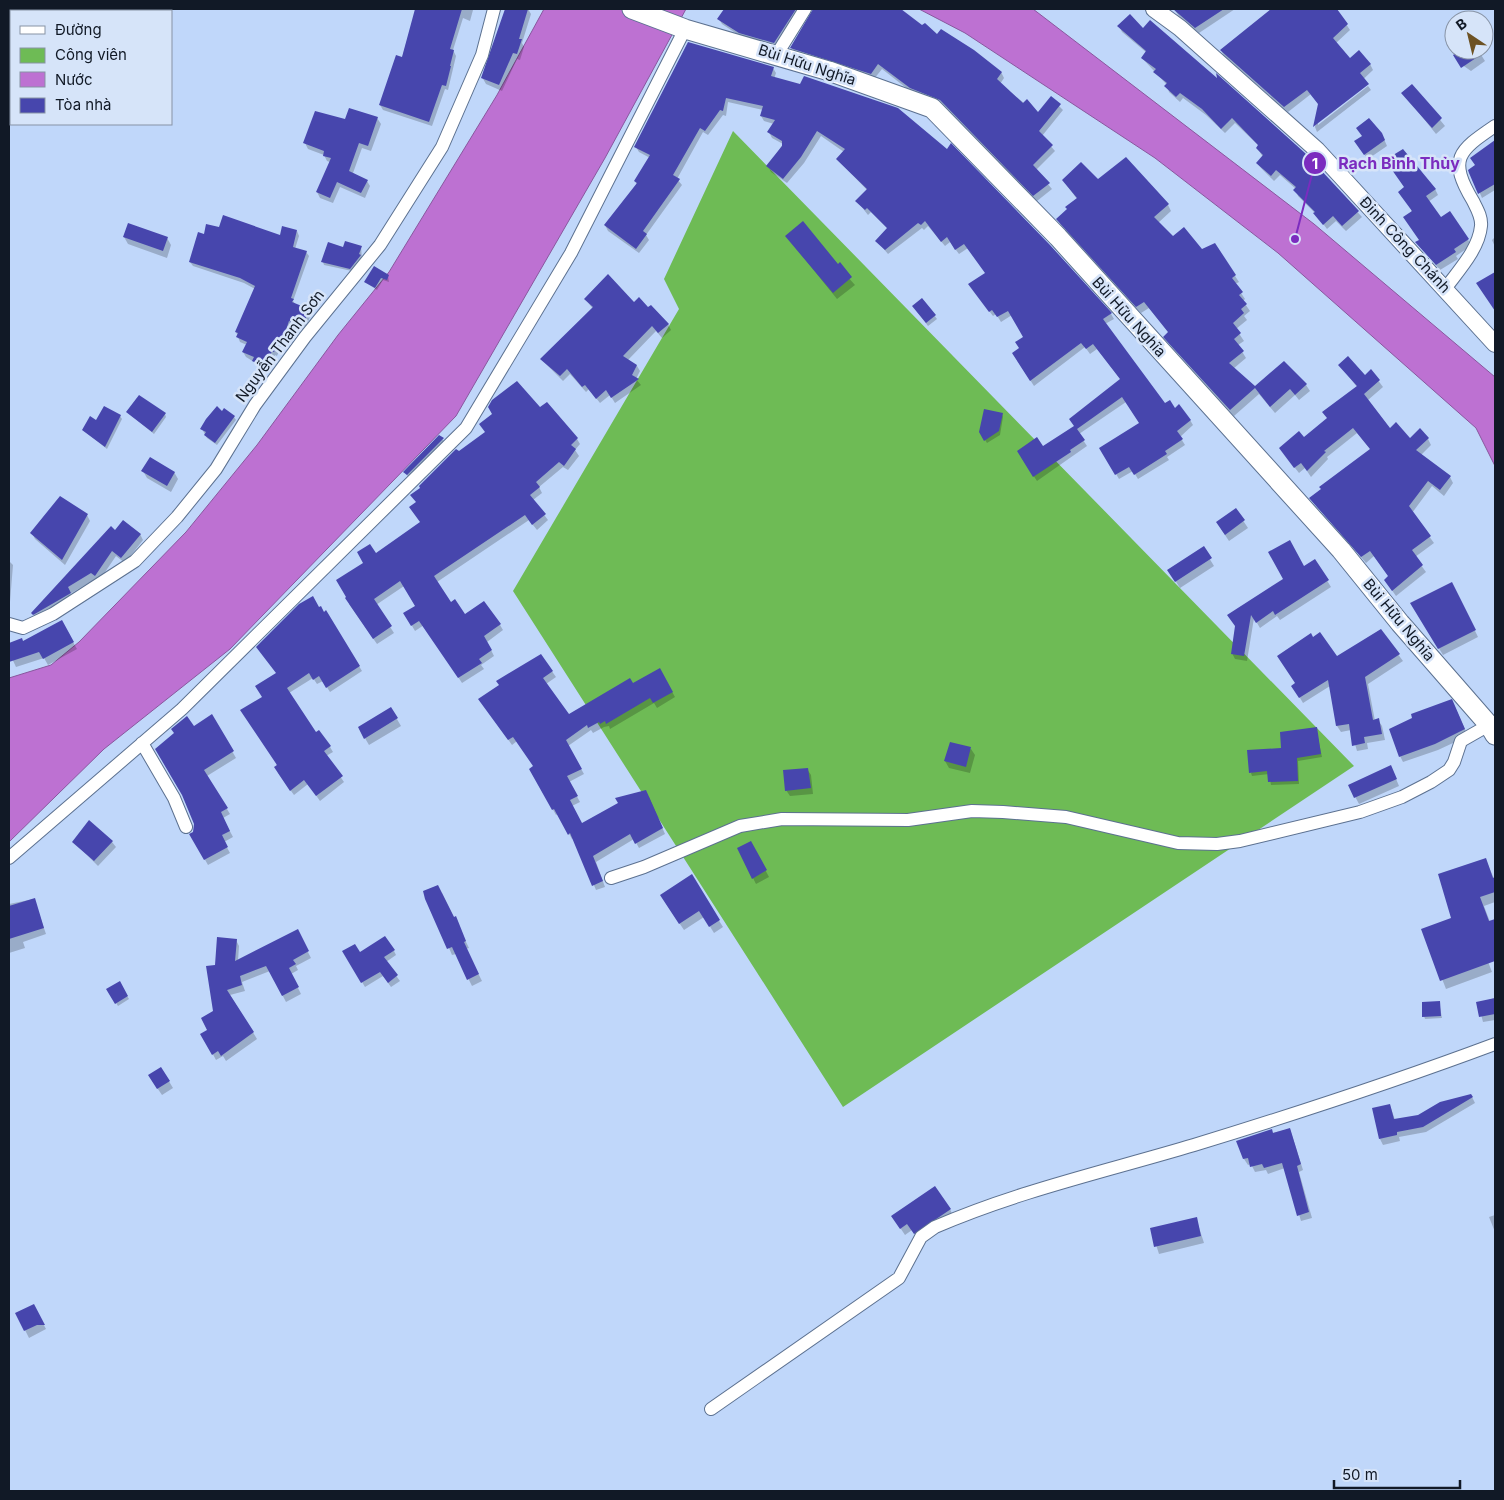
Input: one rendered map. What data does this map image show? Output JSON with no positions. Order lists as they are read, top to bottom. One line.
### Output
{"streets":{"main road":["Bùi Hữu Nghĩa"],"street":["Đinh Công Chánh","Nguyễn Thanh Sơn"]},"places":["Rạch Bình Thủy"],"legend":["Đường","Công viên","Nước","Tòa nhà"],"scale_bar":"50 m","north":"top left"}
